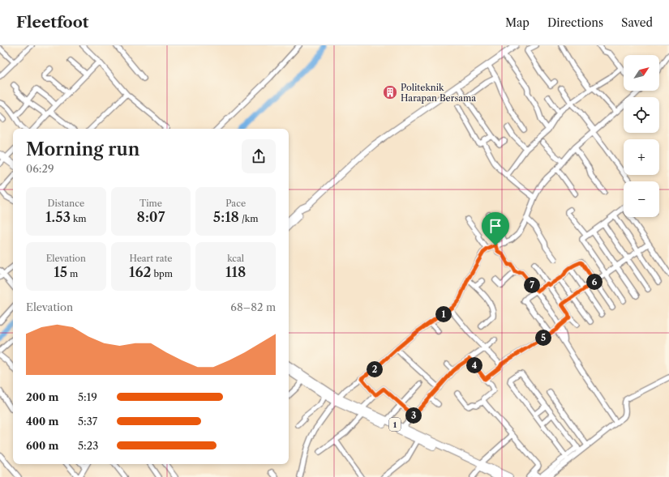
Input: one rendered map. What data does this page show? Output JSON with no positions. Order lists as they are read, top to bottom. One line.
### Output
{"streets":{"highway":["1"]},"places":{"building":["Politeknik Harapan Bersama"]},"north":"top right","page":{"header":"Fleetfoot","nav":["Map","Directions","Saved"],"map_buttons":["+","−"],"heading":["Morning run","06:29"],"stats":[["Distance","1.53 km"],["Time","8:07"],["Pace","5:18 /km"],["Elevation","15 m"],["Heart rate","162 bpm"],["kcal","118"]],"pins":["6","7","1","5","4","2","3"],"chart":["Elevation","68–82 m"],"list":[{"name":"200 m","note":"5:19"},{"name":"400 m","note":"5:37"},{"name":"600 m","note":"5:23"}]}}
